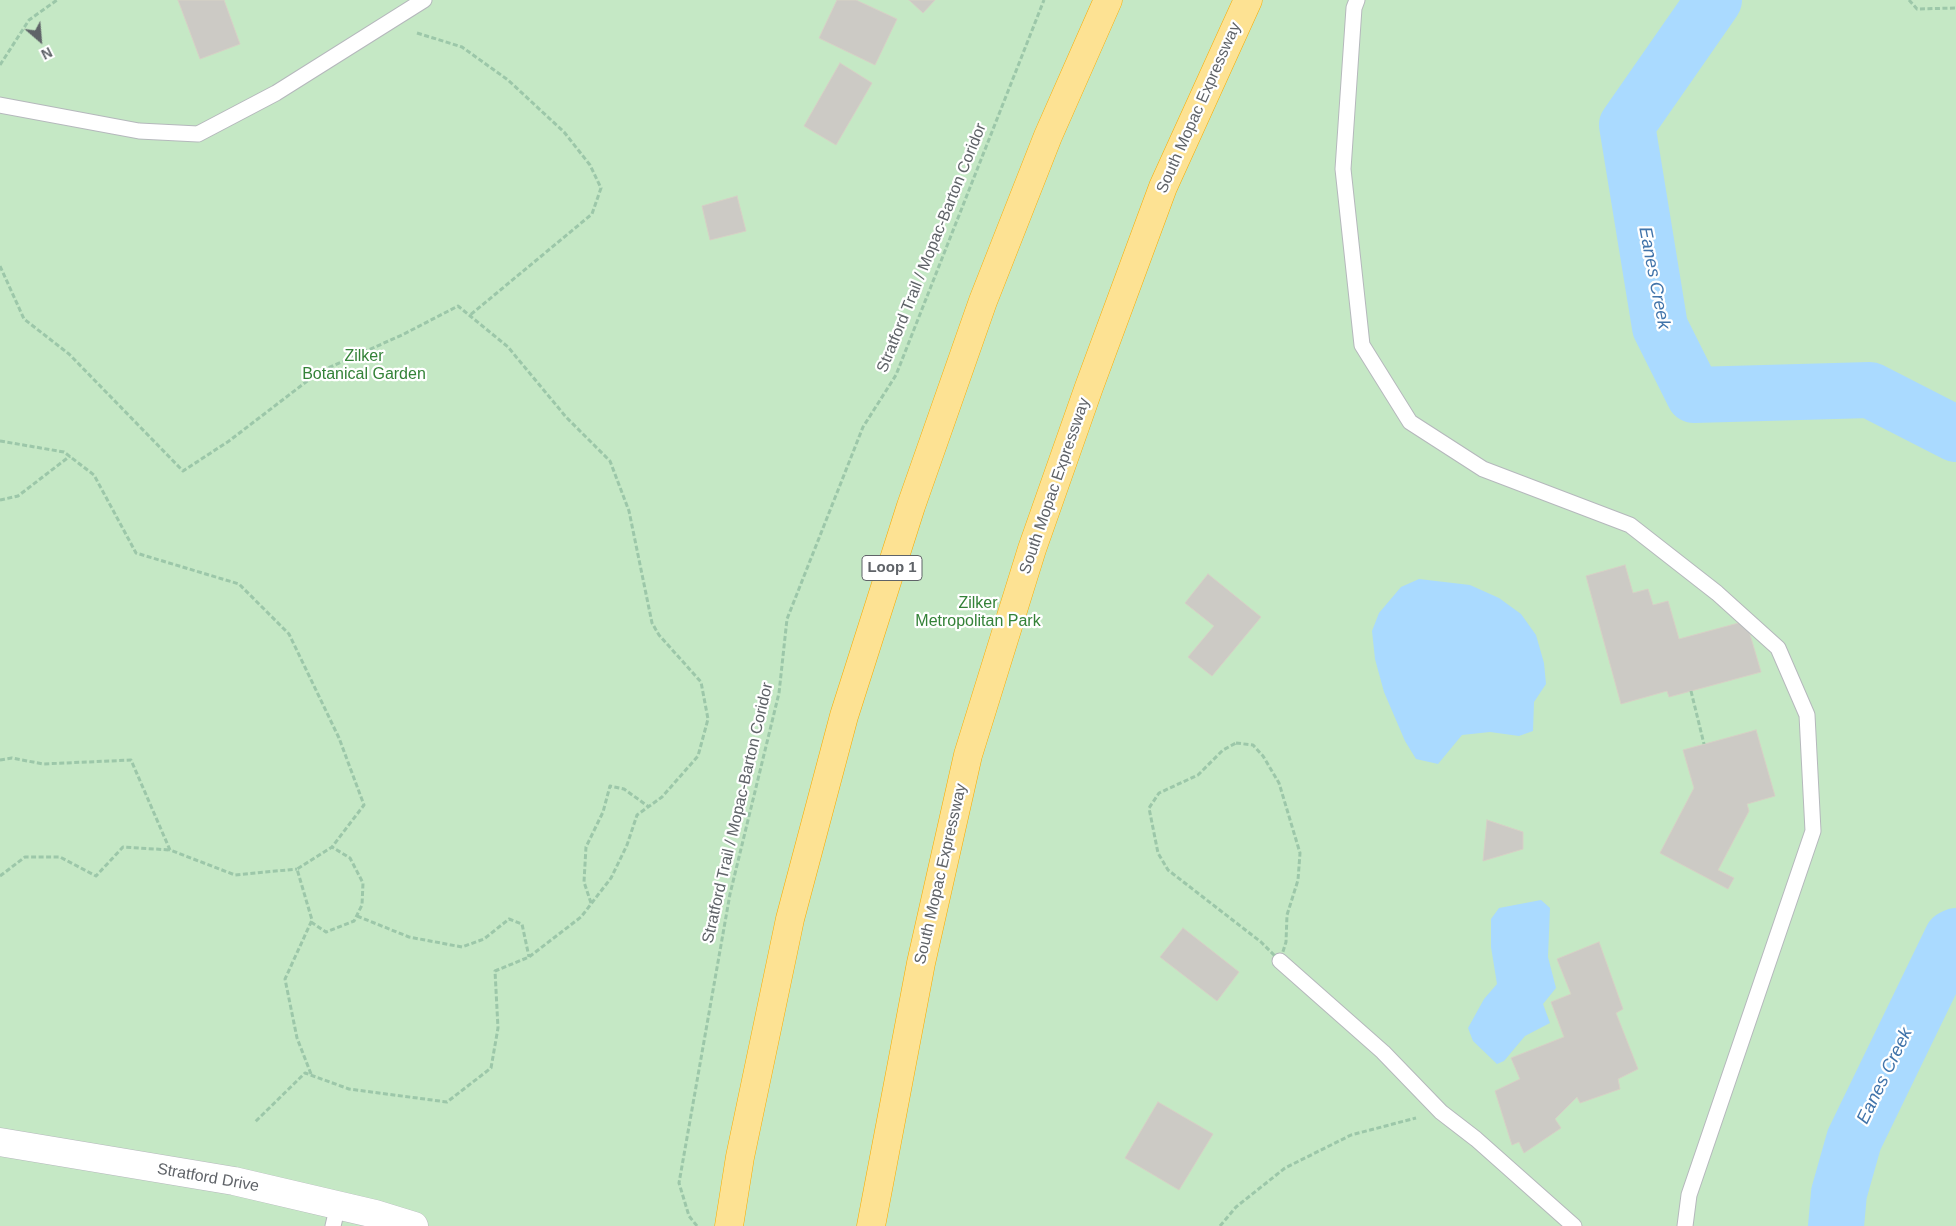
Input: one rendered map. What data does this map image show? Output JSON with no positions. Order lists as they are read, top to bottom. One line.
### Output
{"streets":{"highway":["South Mopac Expressway","Loop 1"],"street":["Stratford Drive"],"path":["Stratford Trail / Mopac-Barton Coridor"]},"water":["Eanes Creek"],"parks":["Zilker Botanical Garden","Zilker Metropolitan Park"],"north":"bottom right"}
